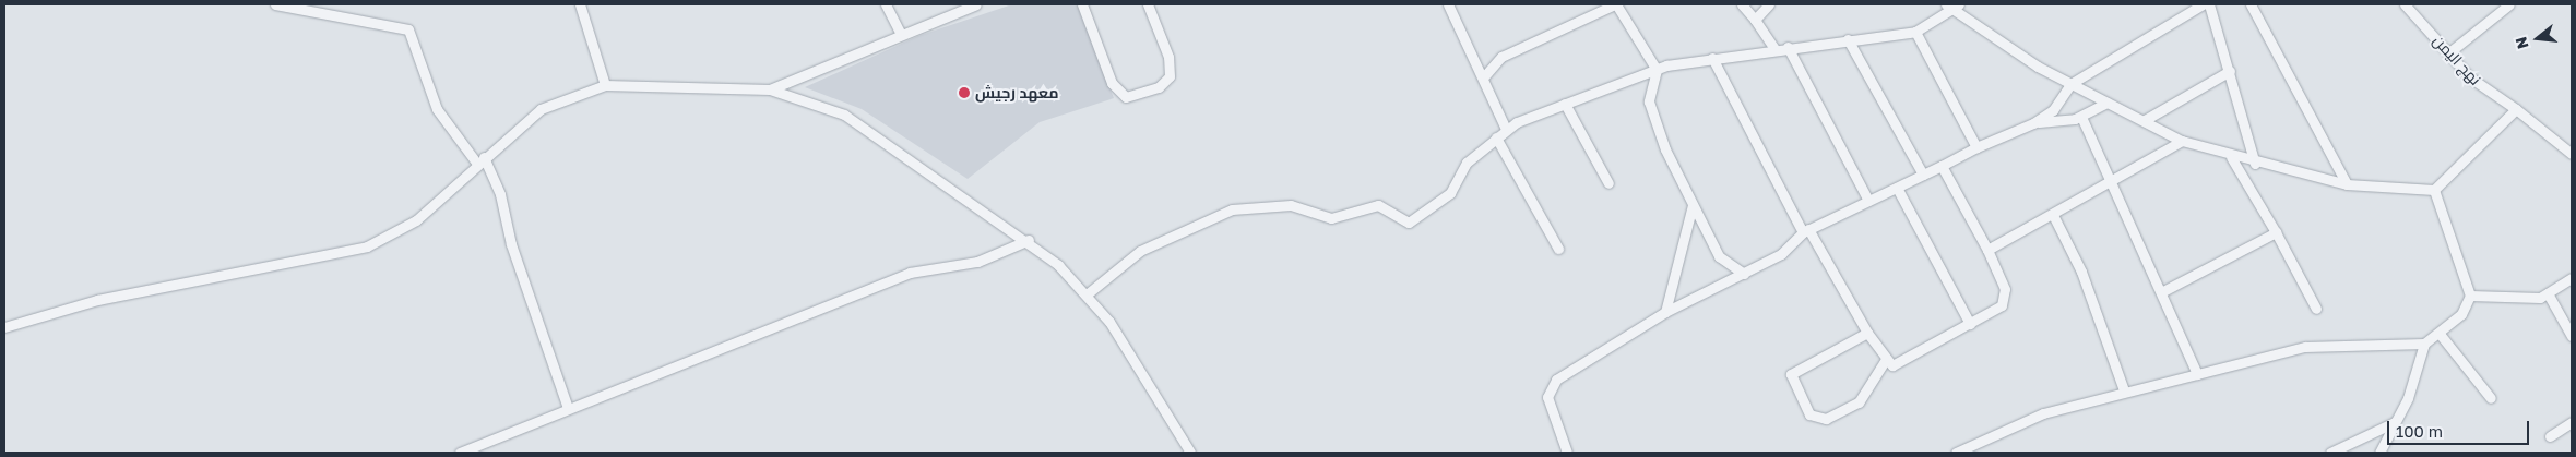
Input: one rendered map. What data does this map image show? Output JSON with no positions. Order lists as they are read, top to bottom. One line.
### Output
{"streets":{"street":["نهج اليمن"]},"places":["معهد رجيش"],"scale_bar":"100 m","north":"left"}
